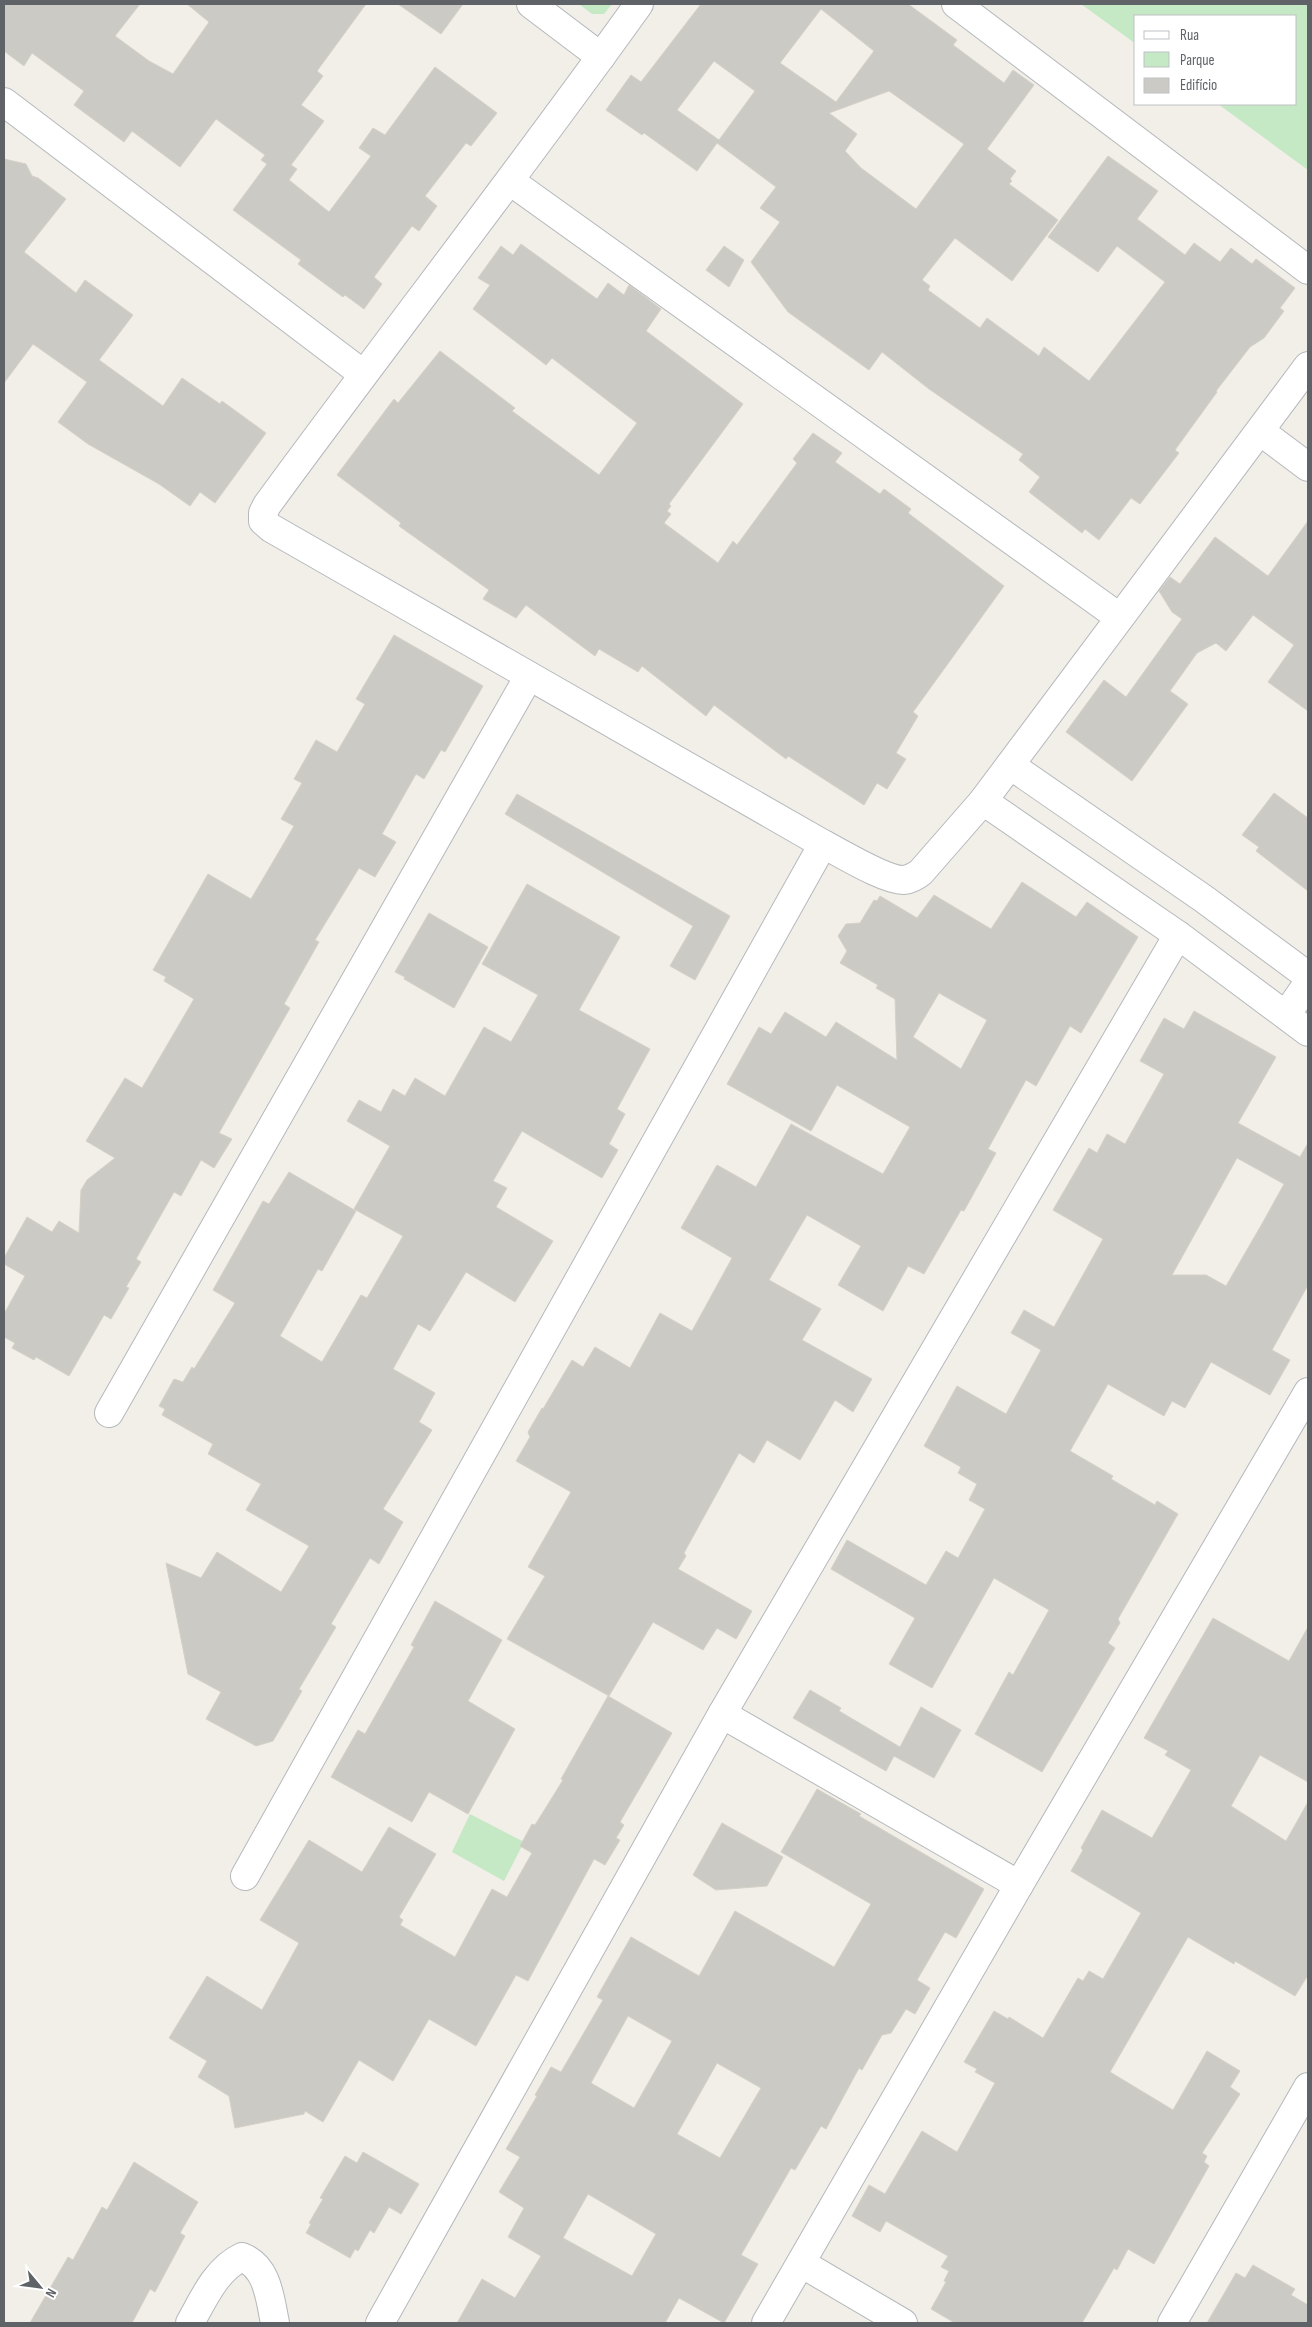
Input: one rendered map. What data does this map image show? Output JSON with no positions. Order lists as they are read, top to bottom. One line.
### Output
{"legend":["Rua","Parque","Edifício"],"north":"bottom right"}
